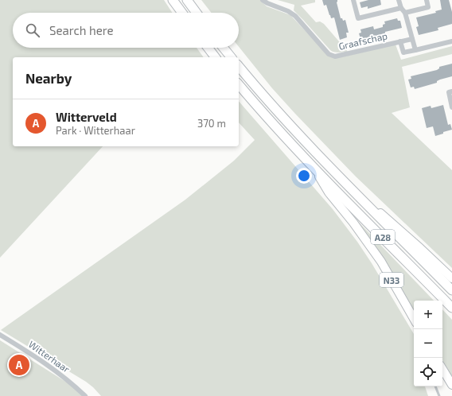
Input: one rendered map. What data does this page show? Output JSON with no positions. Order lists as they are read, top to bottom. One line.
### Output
{"streets":{"highway":["A28","N33"],"street":["Graafschap","Witterhaar"]},"crossings":[["A28","N33"]],"page":{"search":"Search here","heading":"Nearby","list":[{"mark":"A","name":"Witterveld","note":"Park · Witterhaar","value":"370 m"}],"map_buttons":["+","−"],"pins":"A"}}
